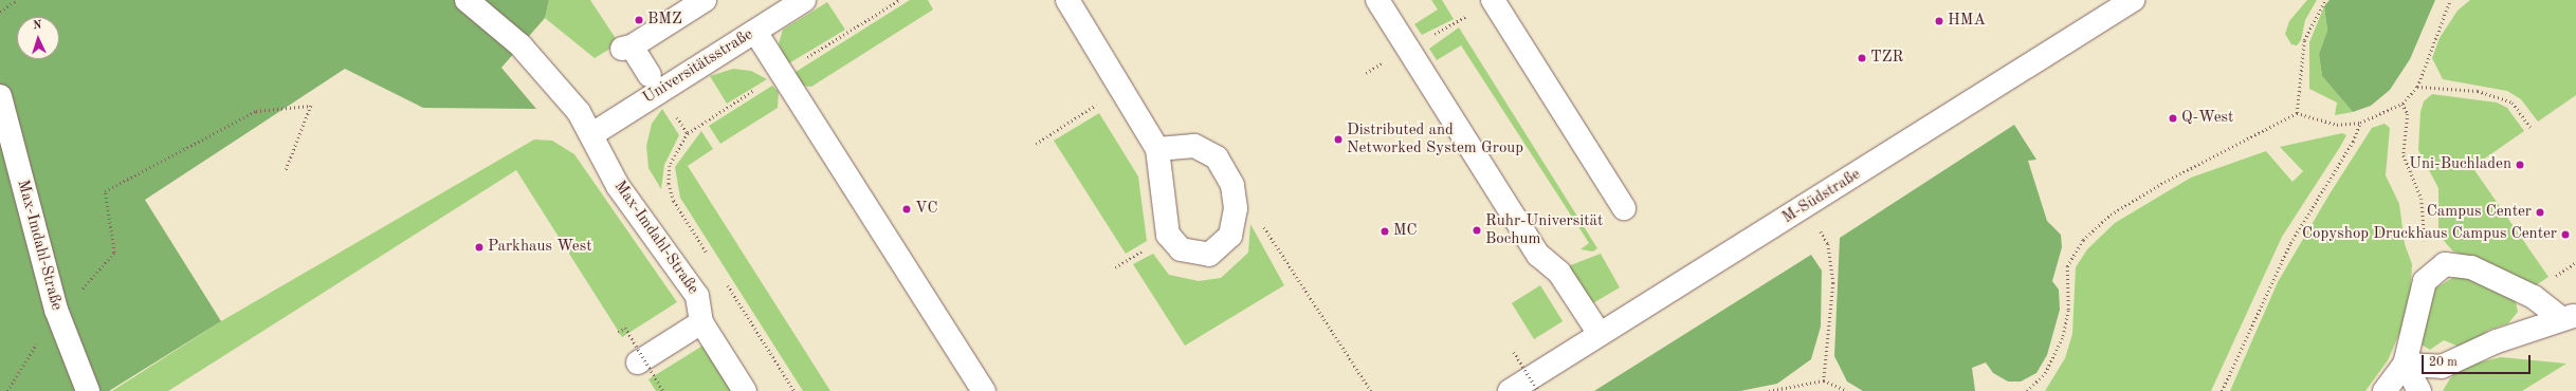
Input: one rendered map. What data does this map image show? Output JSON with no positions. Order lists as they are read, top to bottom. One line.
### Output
{"streets":{"street":["Universitätsstraße","M-Südstraße","Max-Imdahl-Straße"]},"crossings":[["Universitätsstraße","Max-Imdahl-Straße"]],"places":["BMZ","HMA","TZR","Q-West","Distributed and Networked System Group","Uni-Buchladen","VC","Campus Center","Ruhr-Universität Bochum","MC","Copyshop Druckhaus Campus Center","Parkhaus West"],"scale_bar":"20 m","north":"top"}
